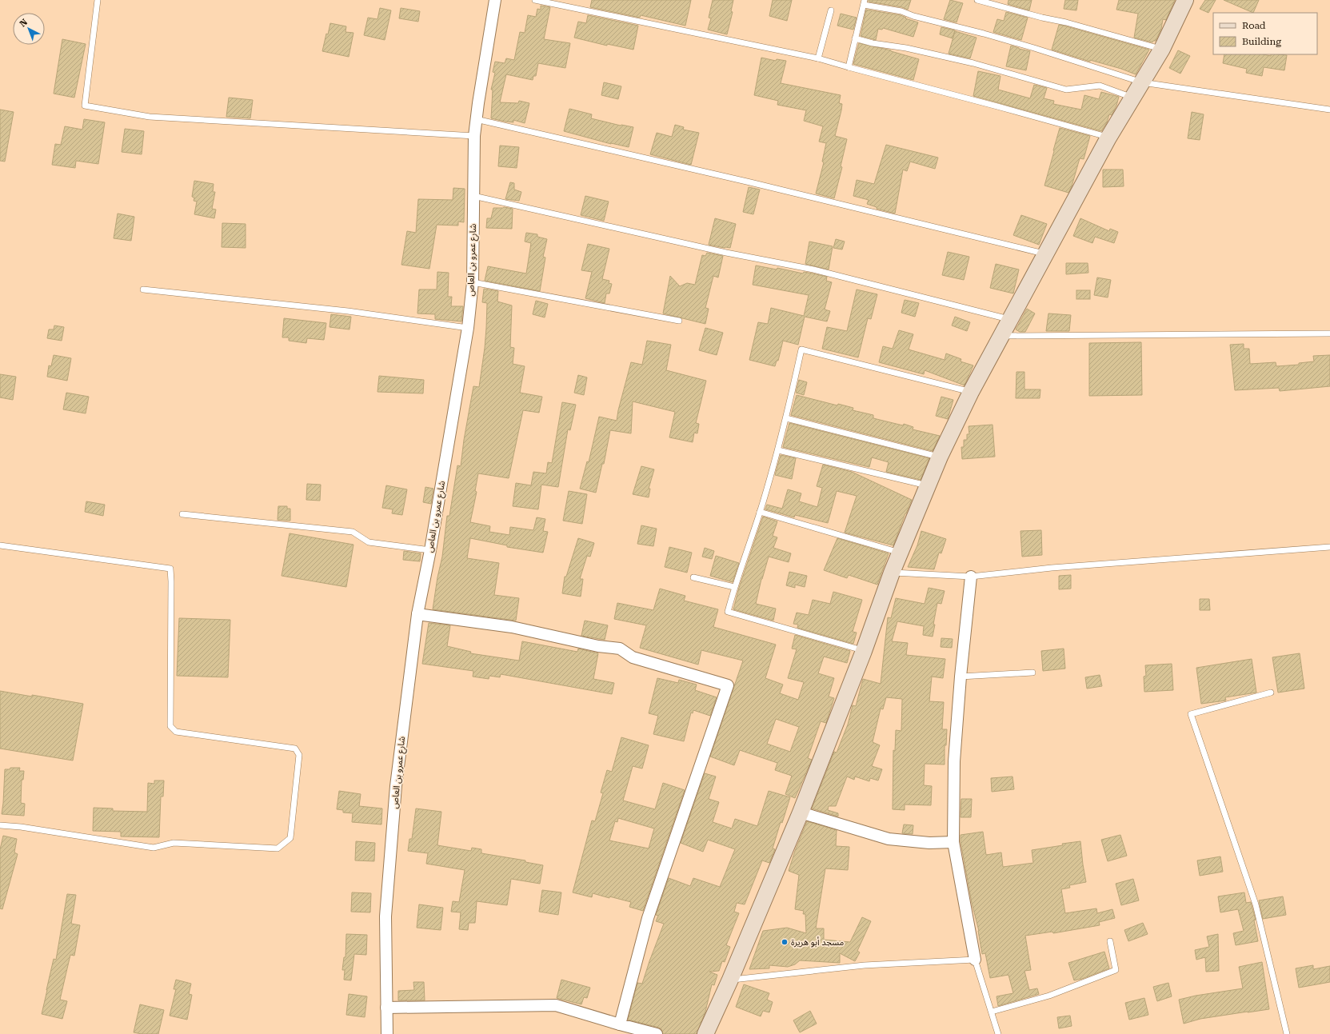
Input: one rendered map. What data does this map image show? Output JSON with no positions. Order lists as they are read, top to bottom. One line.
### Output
{"streets":{"street":["شارع عمرو بن العاص"]},"places":["مسجد أبو هريرة"],"legend":["Road","Building"],"north":"top left"}
